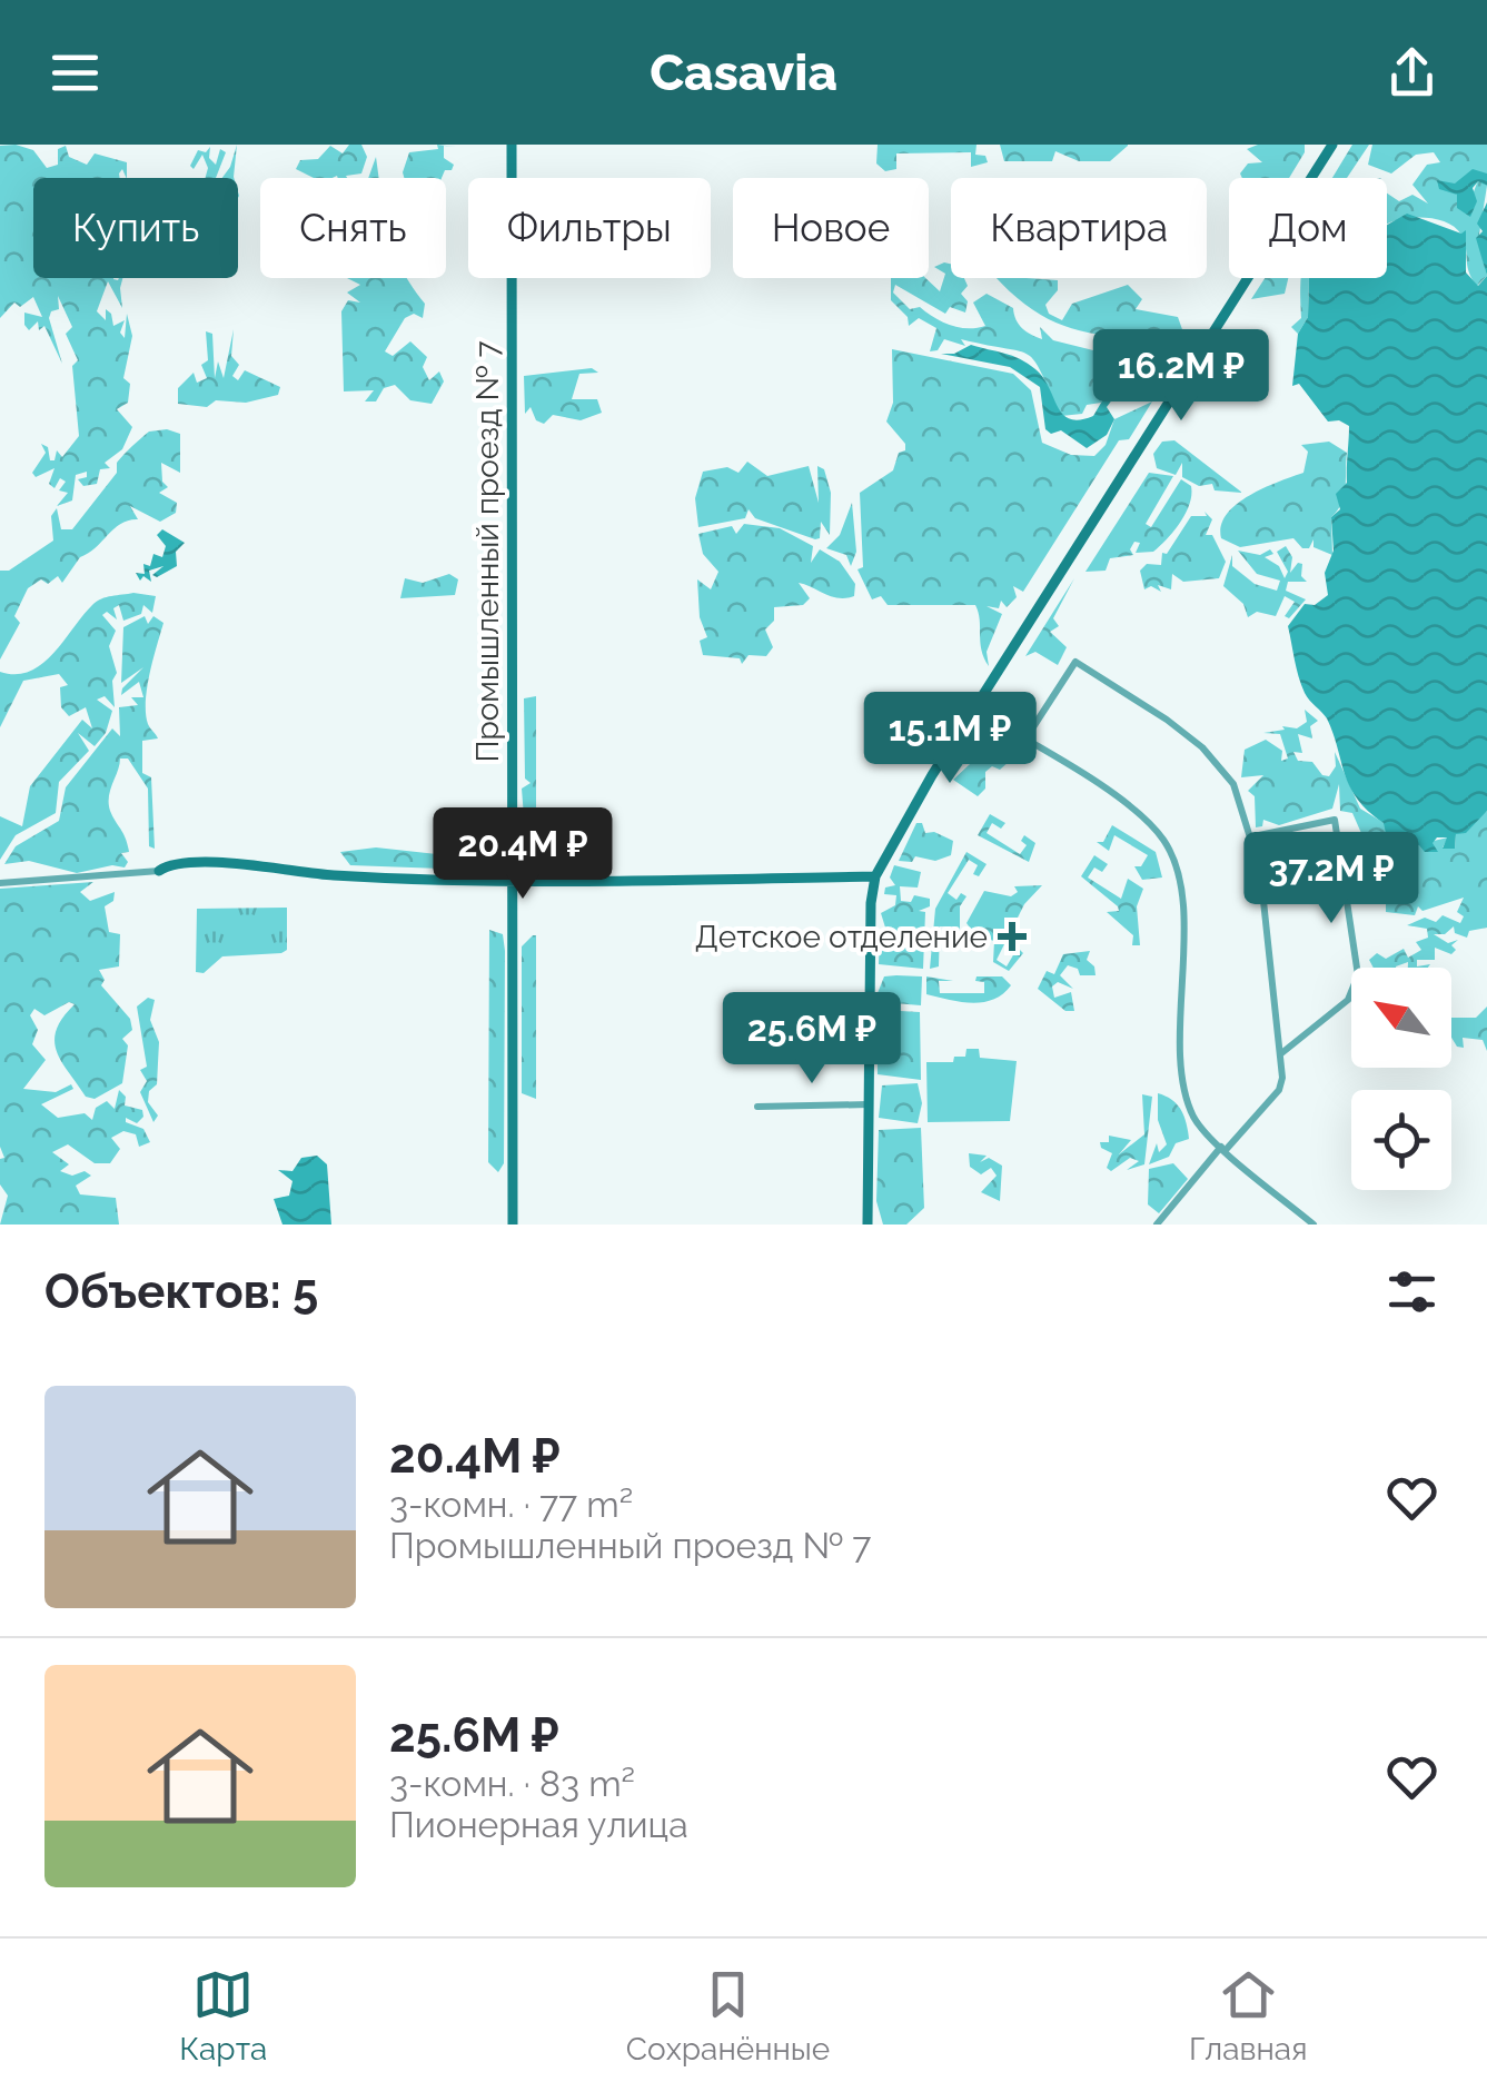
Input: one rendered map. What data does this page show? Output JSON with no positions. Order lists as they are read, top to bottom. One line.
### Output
{"streets":{"street":["Промышленный проезд № 7"]},"places":{"health":["Детское отделение"]},"north":"top left","page":{"header":"Casavia","chip":["Купить","Снять","Фильтры","Новое","Квартира","Дом"],"price":["16.2M ₽","15.1M ₽","20.4M ₽","37.2M ₽","25.6M ₽"],"heading":"Объектов: 5","list":[{"name":"20.4M ₽","note":"3-комн. · 77 m² · Промышленный проезд № 7"},{"name":"25.6M ₽","note":"3-комн. · 83 m² · Пионерная улица"}],"tabs":["Карта","Сохранённые","Главная"]}}
